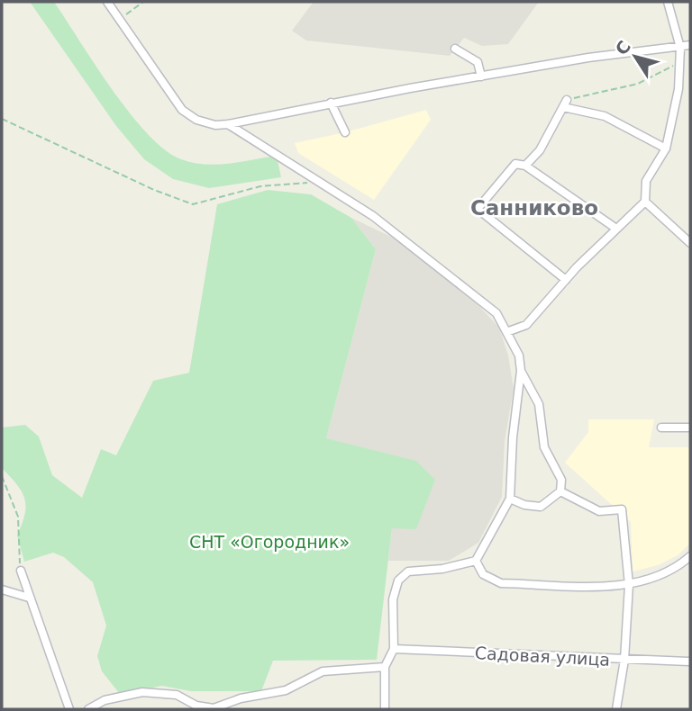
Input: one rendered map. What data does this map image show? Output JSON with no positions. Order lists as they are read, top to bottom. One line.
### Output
{"streets":{"street":["Садовая улица"]},"districts":["Санниково"],"parks":["СНТ «Огородник»"],"north":"top left"}
